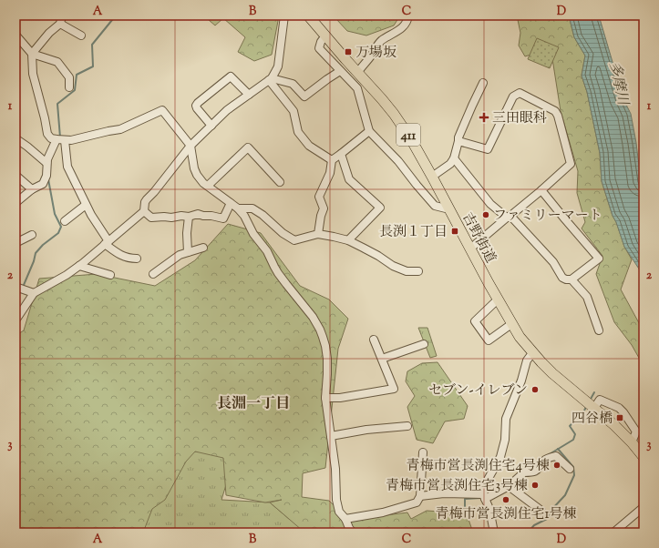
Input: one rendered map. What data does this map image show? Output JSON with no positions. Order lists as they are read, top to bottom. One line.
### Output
{"streets":{"highway":["411","吉野街道"]},"districts":["長淵一丁目"],"water":["多摩川"],"places":{"transit":["万場坂","長渕１丁目","四谷橋"],"health":["三田眼科"],"other":["ファミリーマート","セブン-イレブン","青梅市営長渕住宅4号棟","青梅市営長渕住宅3号棟","青梅市営長渕住宅1号棟"]},"grid":{"columns":["A","B","C","D"],"rows":["1","2","3"]}}
